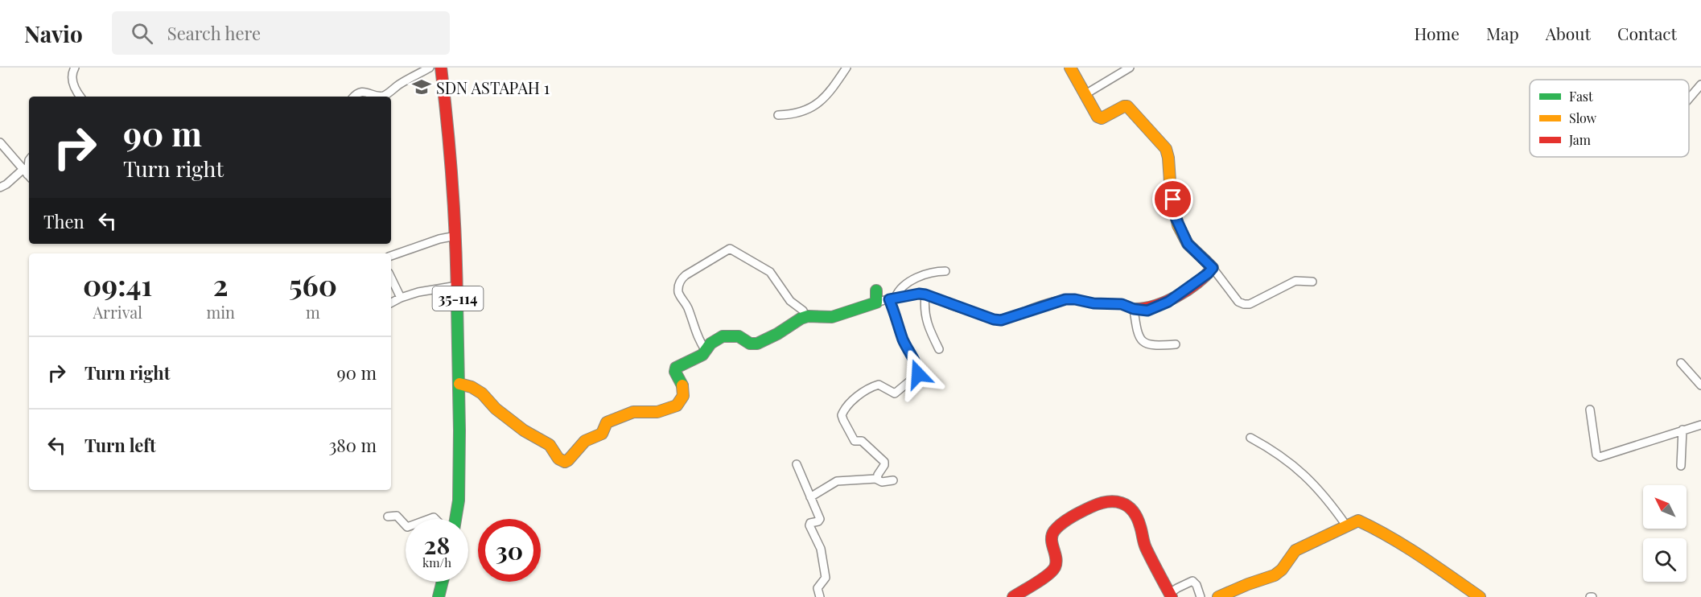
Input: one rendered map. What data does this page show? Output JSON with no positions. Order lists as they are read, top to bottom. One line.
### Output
{"streets":{"street":["35-114"]},"places":{"school or university":["SDN ASTAPAH 1"]},"legend":["Fast","Slow","Jam"],"north":"top left","page":{"header":"Navio","search":"Search here","nav":["Home","Map","About","Contact"],"turn":["90 m","Turn right"],"then":"Then","eta":["09:41","Arrival","2","min","560","m"],"list":[{"name":"Turn right","value":"90 m"},{"name":"Turn left","value":"380 m"}],"speed":"28 km/h","limit":"30"}}
